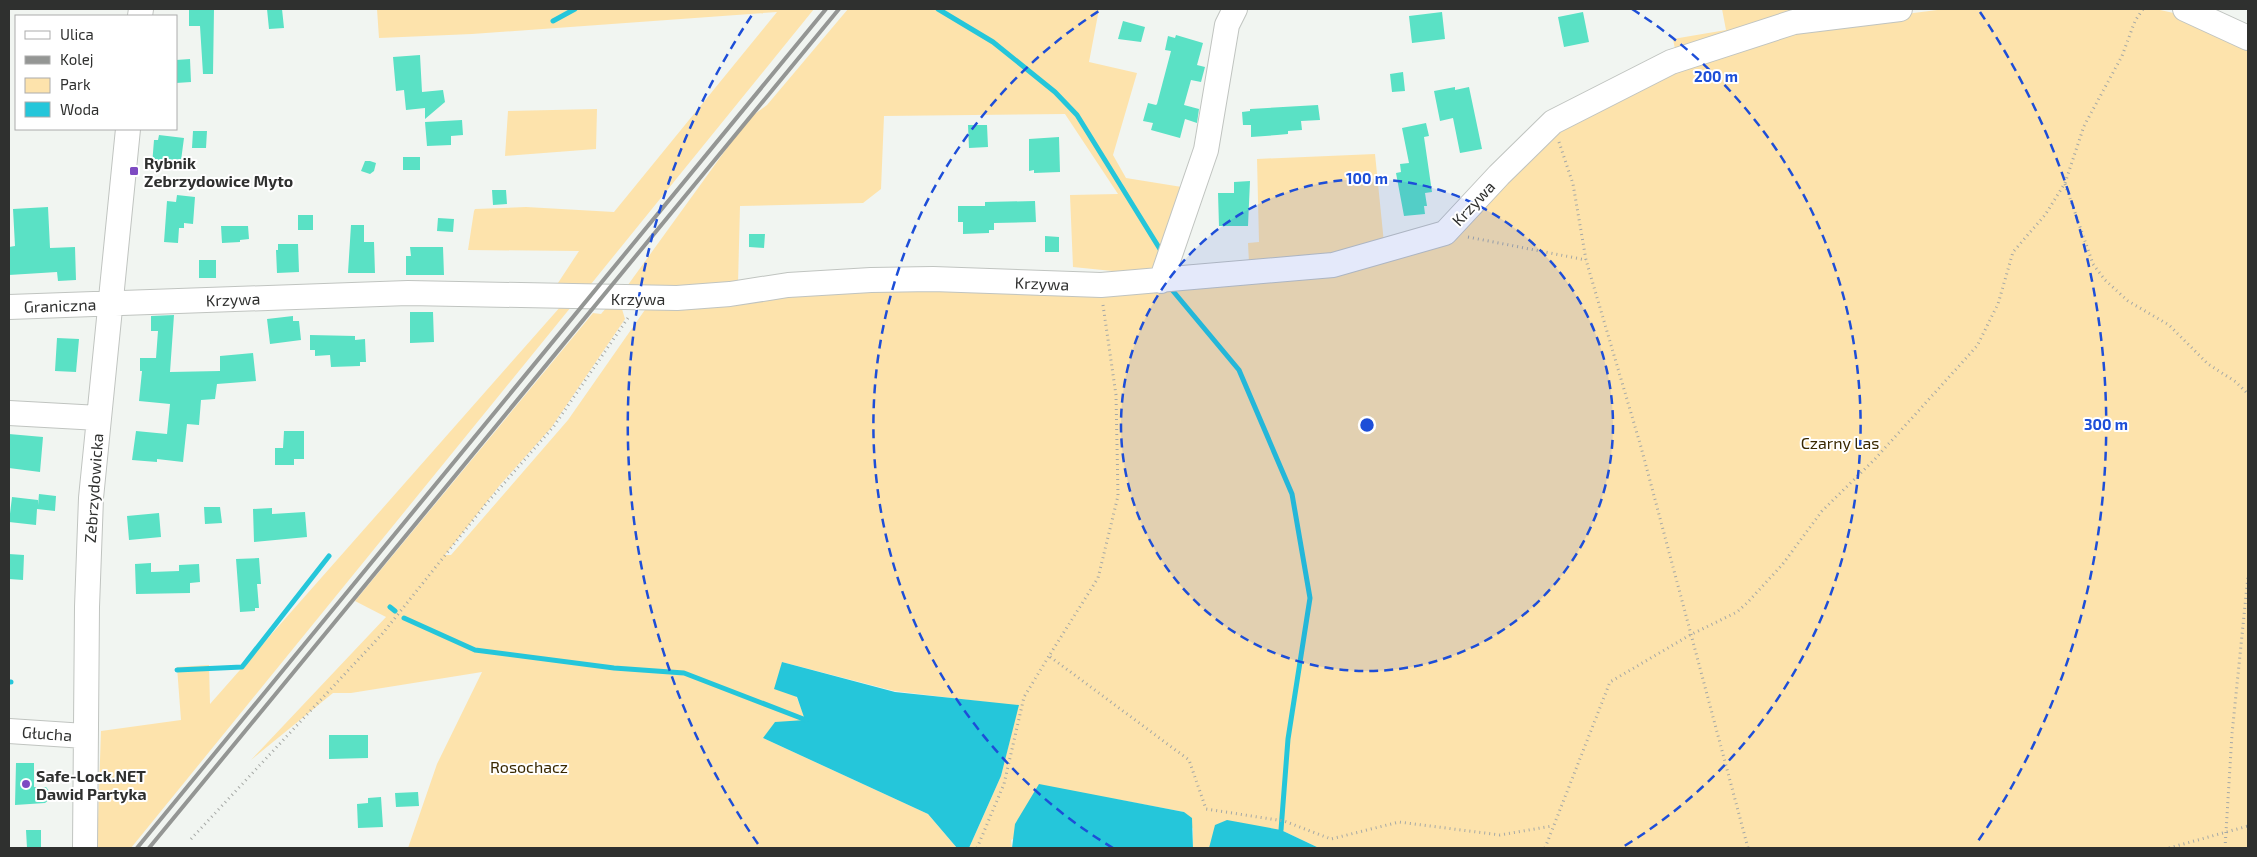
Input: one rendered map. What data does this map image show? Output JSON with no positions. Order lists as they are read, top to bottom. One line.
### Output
{"streets":{"street":["Krzywa","Graniczna","Zebrzydowicka","Głucha"]},"crossings":[["Krzywa","Graniczna"],["Krzywa","Zebrzydowicka"],["Graniczna","Zebrzydowicka"],["Zebrzydowicka","Głucha"]],"parks":["Czarny Las","Rosochacz"],"places":{"transit":["Rybnik Zebrzydowice Myto"],"other":["Safe-Lock.NET Dawid Partyka"]},"legend":["Ulica","Kolej","Park","Woda"],"rings":["200 m","100 m","300 m"]}
